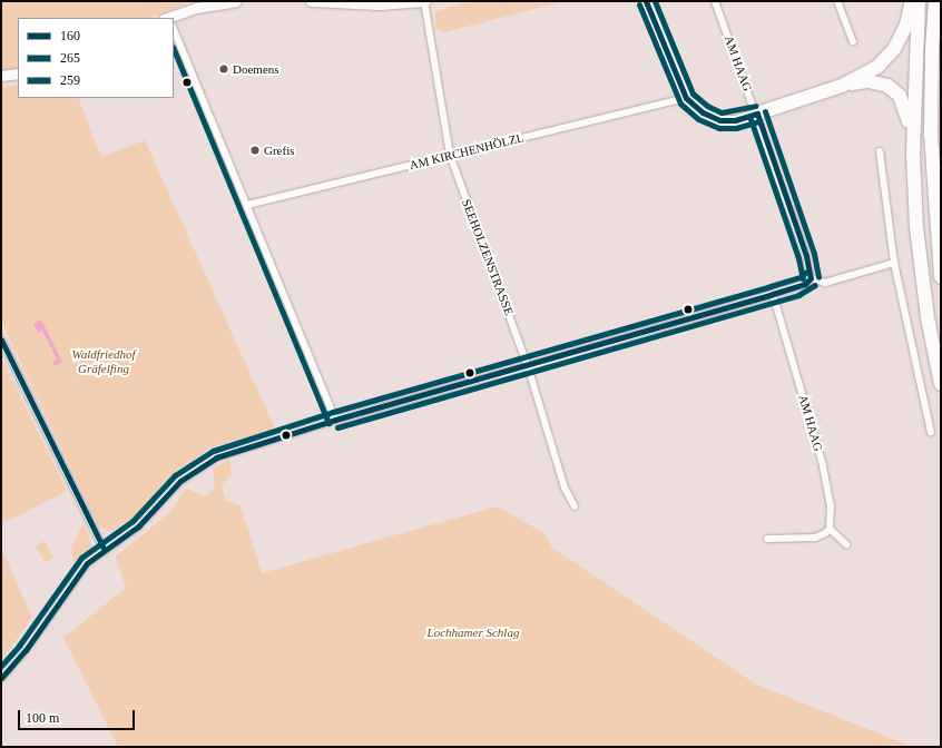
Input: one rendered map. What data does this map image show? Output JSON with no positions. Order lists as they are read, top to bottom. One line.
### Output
{"streets":{"street":["AM HAAG","AM KIRCHENHÖLZL","SEEHOLZENSTRASSE"]},"crossings":[["AM KIRCHENHÖLZL","SEEHOLZENSTRASSE"]],"parks":["Waldfriedhof Gräfelfing","Lochhamer Schlag"],"places":["Doemens","Grefis"],"lines":["transit line 160","transit line 259","transit line 265"],"legend":["160","265","259"],"scale_bar":"100 m"}
